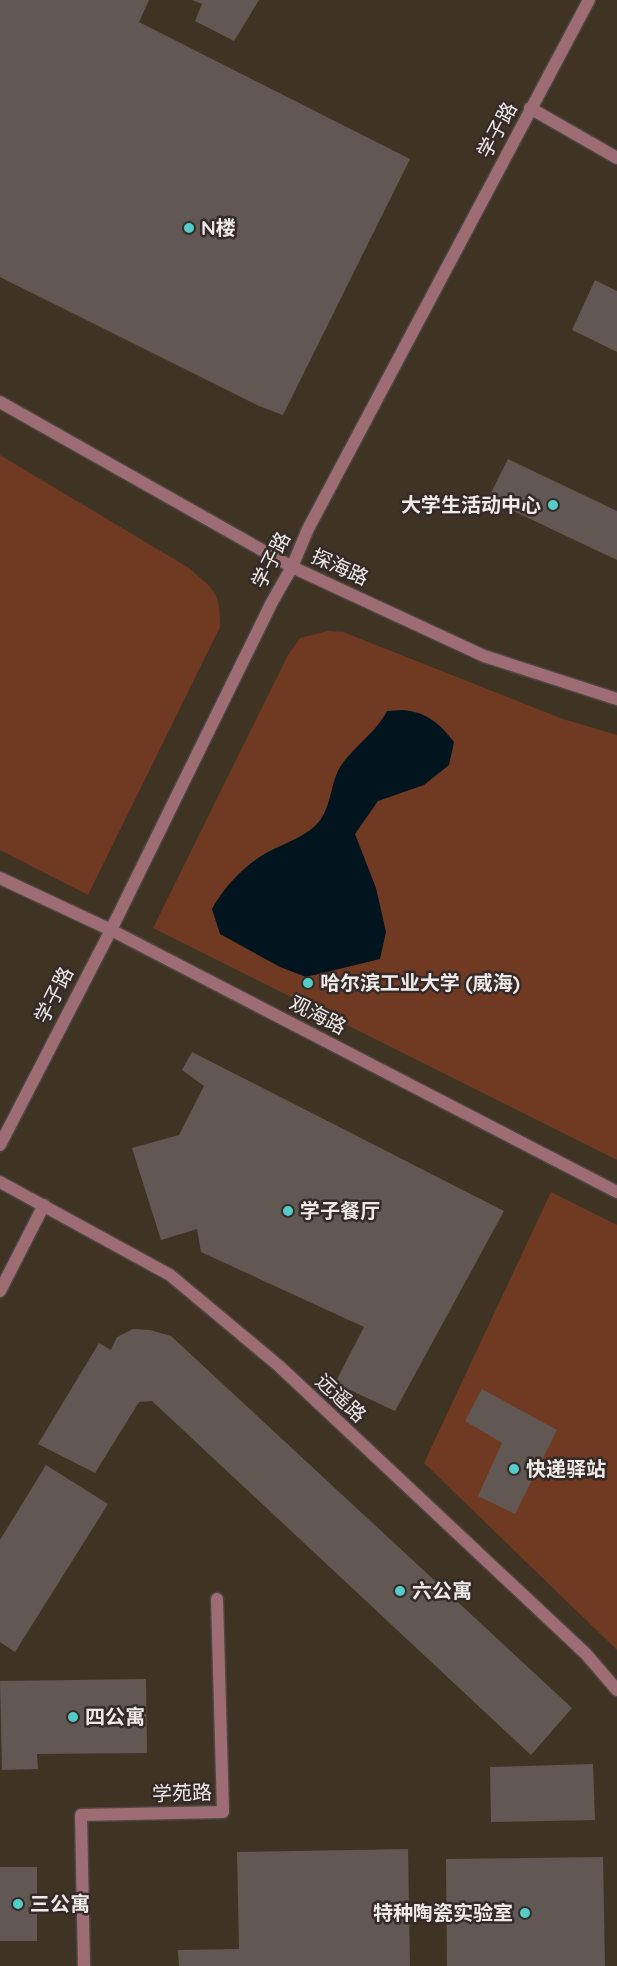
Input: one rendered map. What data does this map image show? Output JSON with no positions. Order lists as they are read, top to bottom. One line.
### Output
{"streets":{"street":["学子路","探海路","观海路","远遥路","学苑路"]},"crossings":[["学子路","探海路"],["学子路","观海路"]],"places":["N楼","大学生活动中心","哈尔滨工业大学 (威海)","学子餐厅","快递驿站","六公寓","四公寓","三公寓","特种陶瓷实验室"]}
